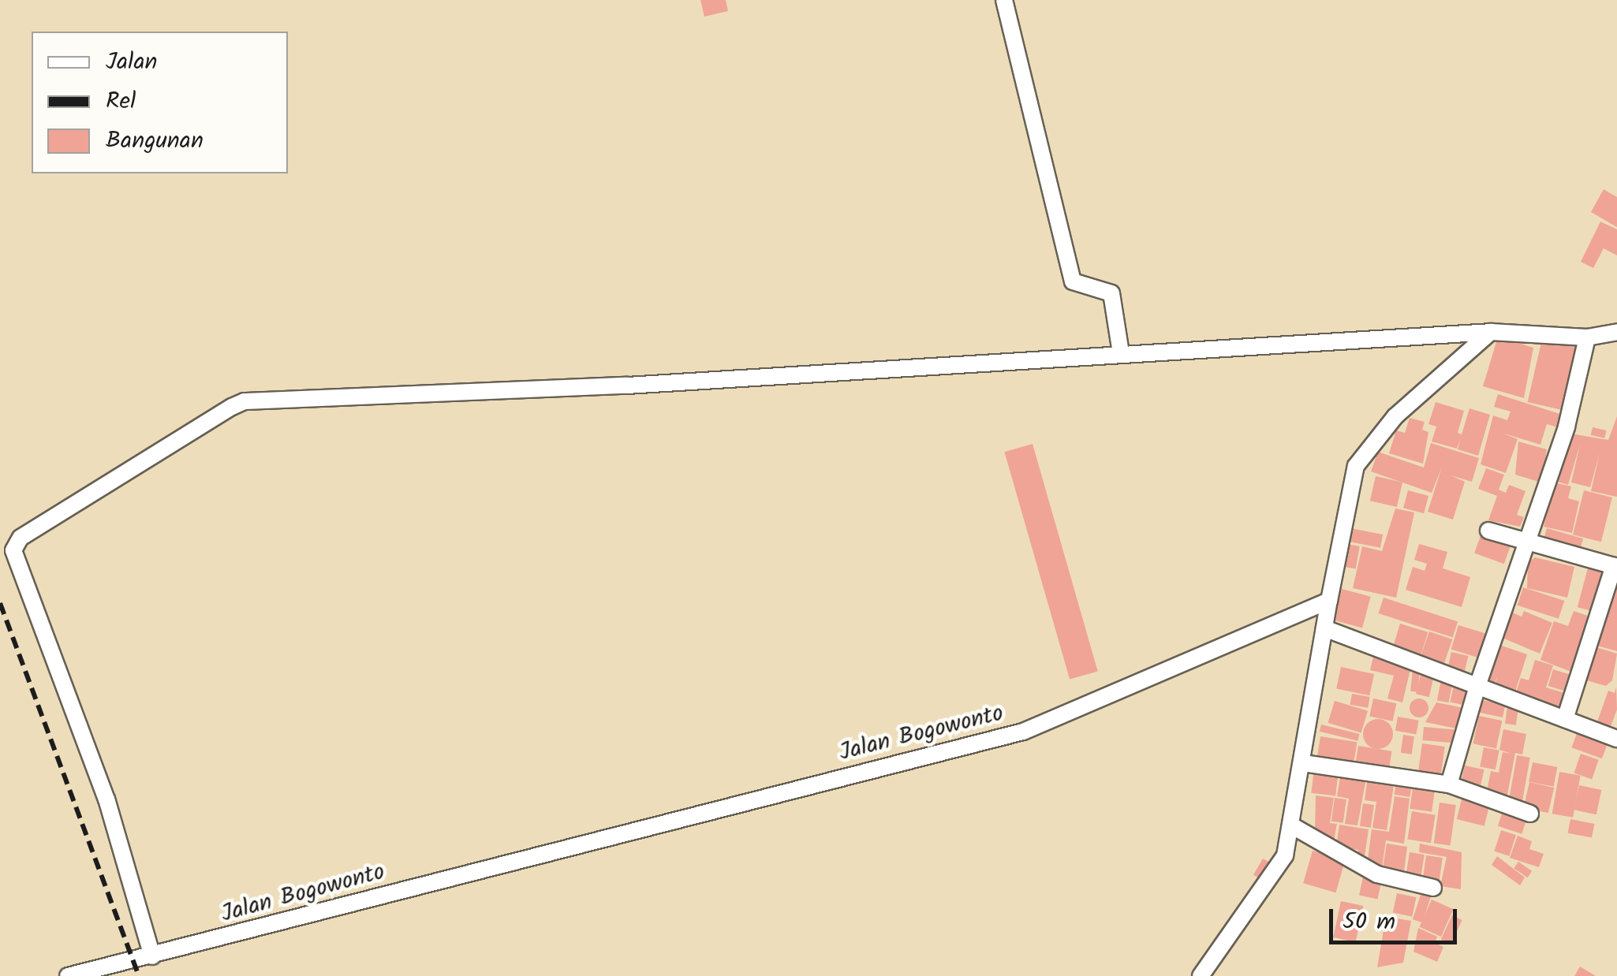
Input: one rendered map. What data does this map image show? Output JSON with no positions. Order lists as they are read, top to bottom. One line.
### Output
{"streets":{"street":["Jalan Bogowonto"]},"legend":["Jalan","Rel","Bangunan"],"scale_bar":"50 m"}
